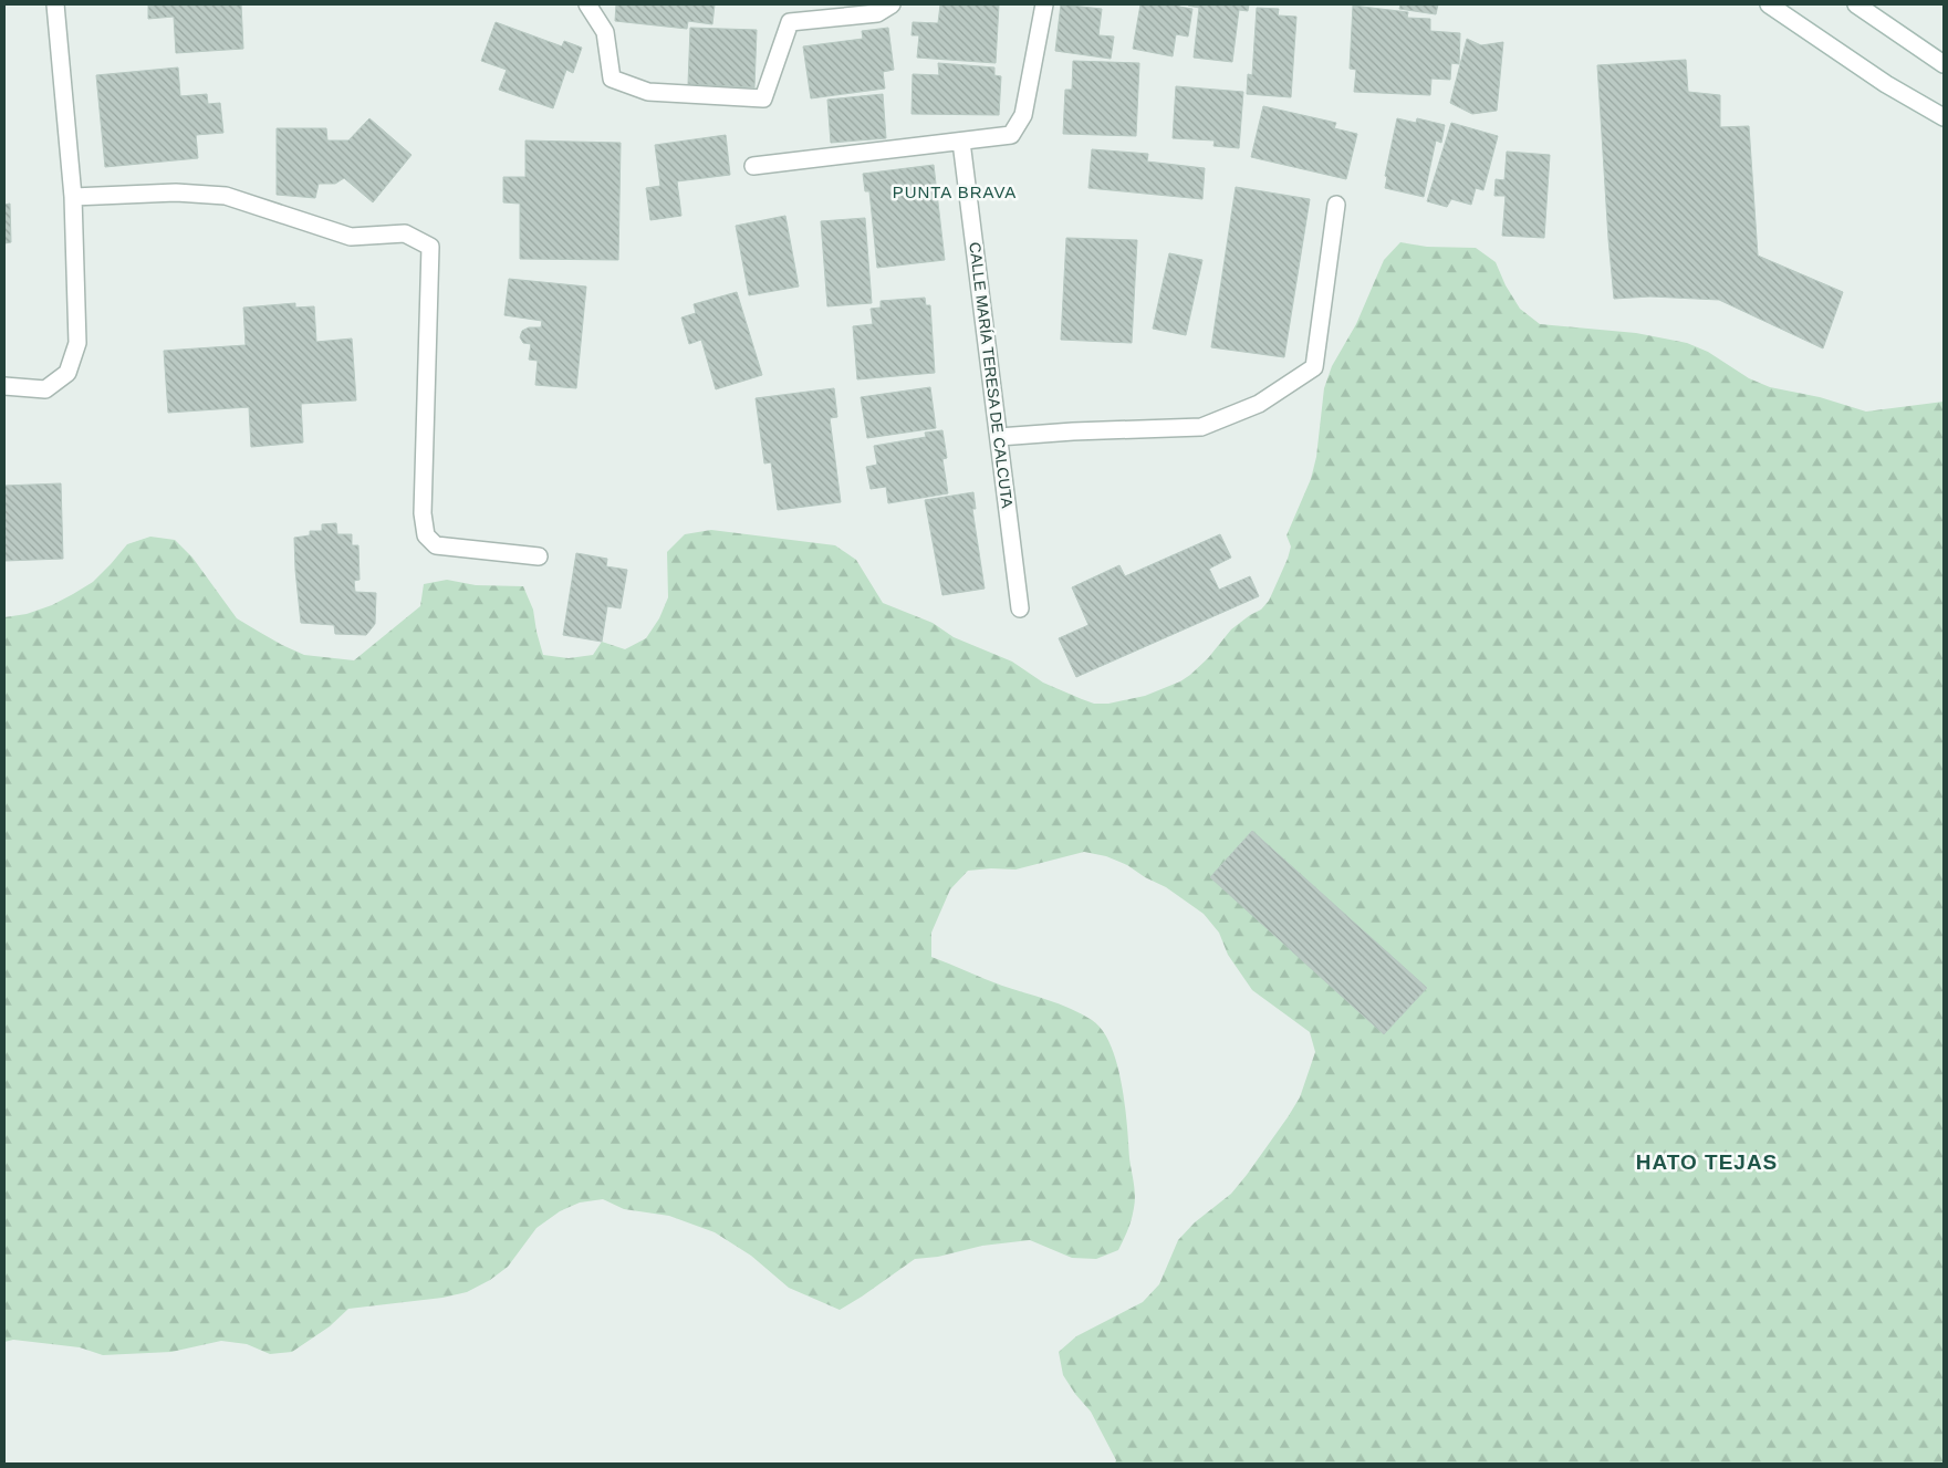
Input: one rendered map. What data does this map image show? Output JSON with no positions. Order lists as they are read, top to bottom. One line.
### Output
{"streets":{"street":["CALLE MARÍA TERESA DE CALCUTA"]},"districts":["PUNTA BRAVA","HATO TEJAS"]}
